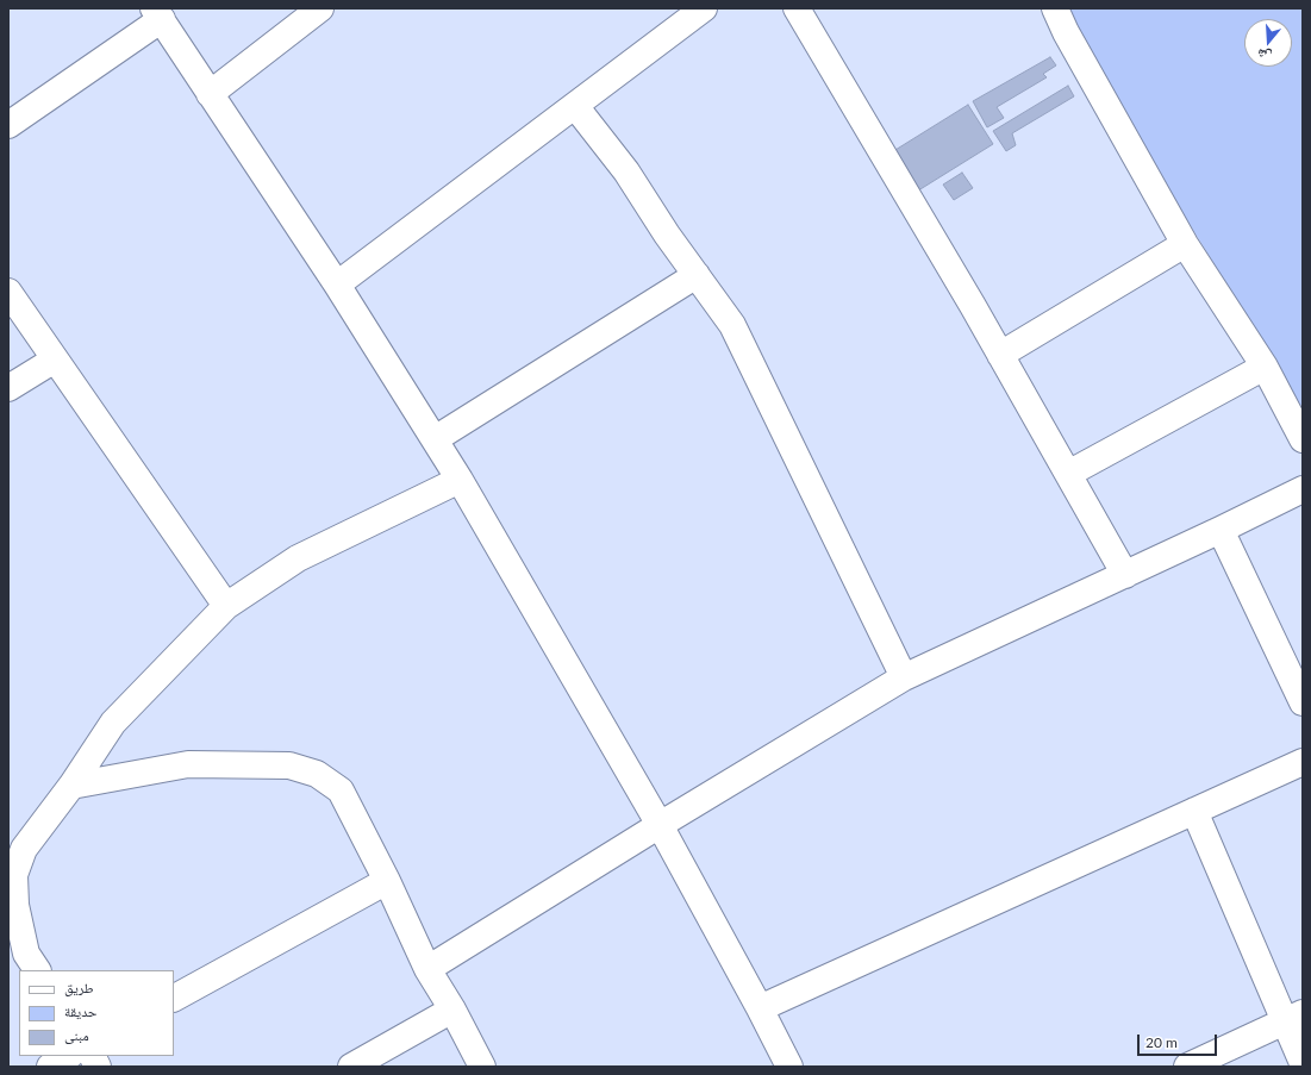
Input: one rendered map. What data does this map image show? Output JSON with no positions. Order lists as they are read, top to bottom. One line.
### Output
{"legend":["طريق","حديقة","مبنى"],"scale_bar":"20 m","north":"bottom"}
